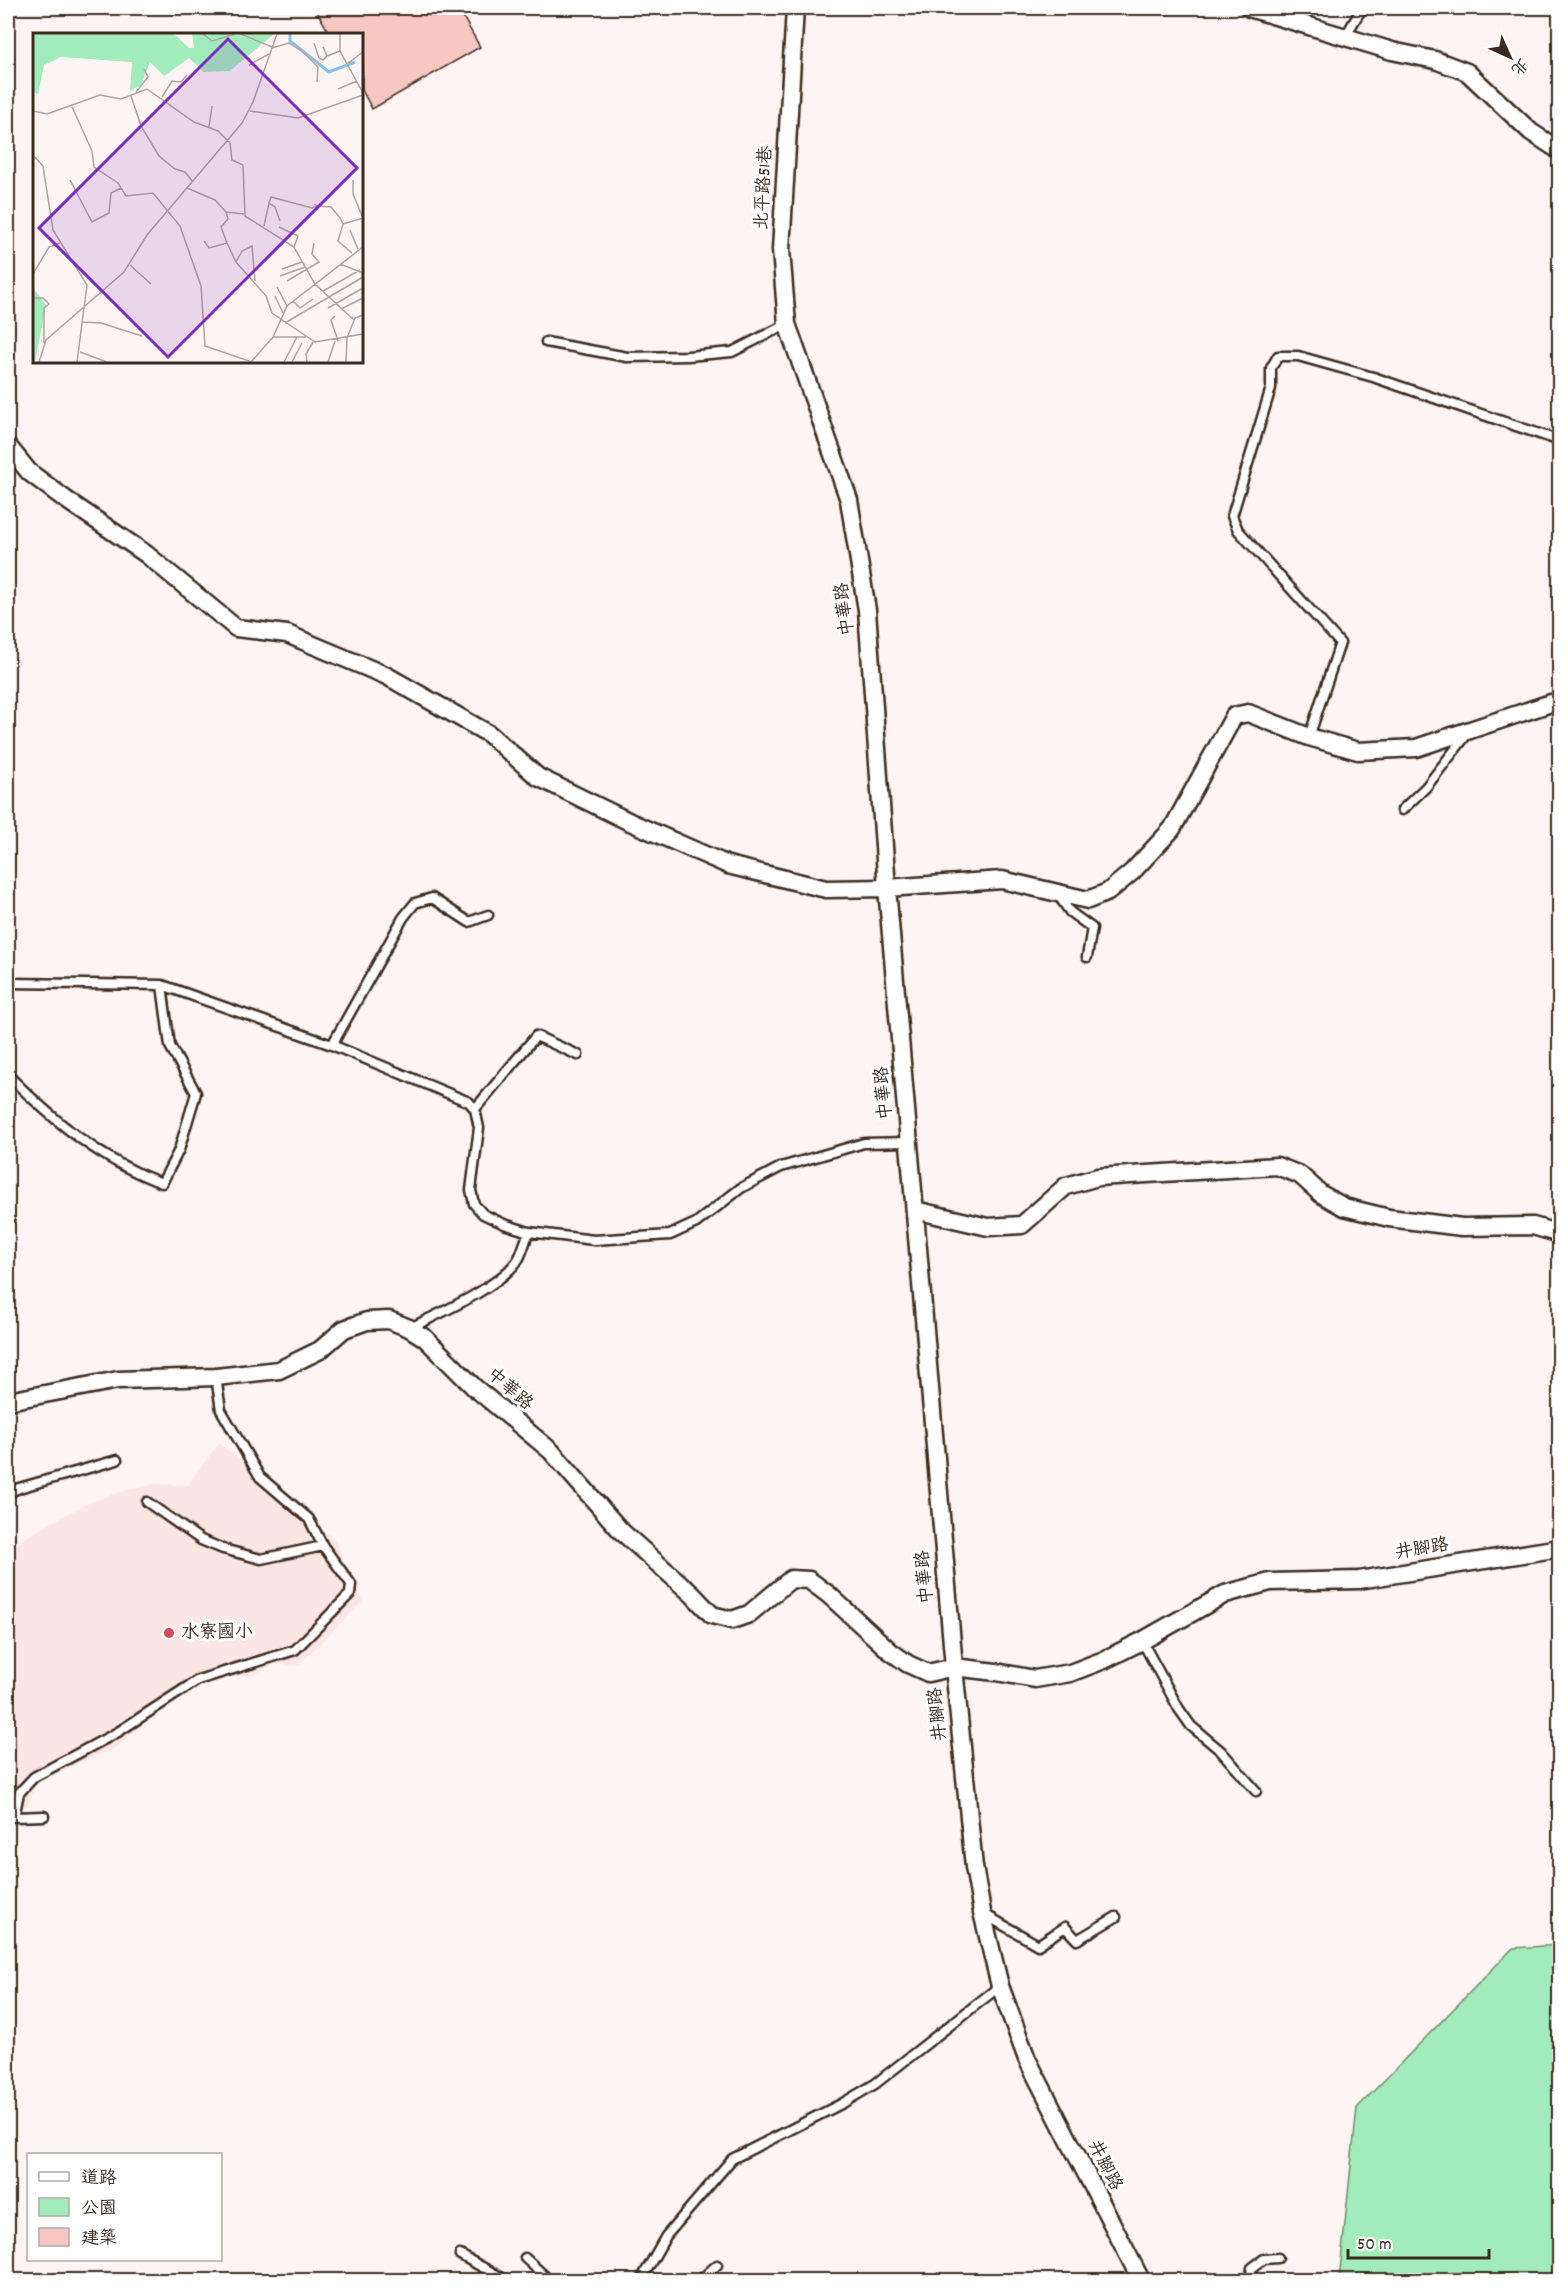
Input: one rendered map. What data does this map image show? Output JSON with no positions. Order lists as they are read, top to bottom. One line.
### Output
{"streets":{"street":["北平路51巷","中華路","井腳路"]},"crossings":[["北平路51巷","中華路"],["中華路","井腳路"]],"places":["水寮國小"],"legend":["道路","公園","建築"],"scale_bar":"50 m","north":"bottom right"}
